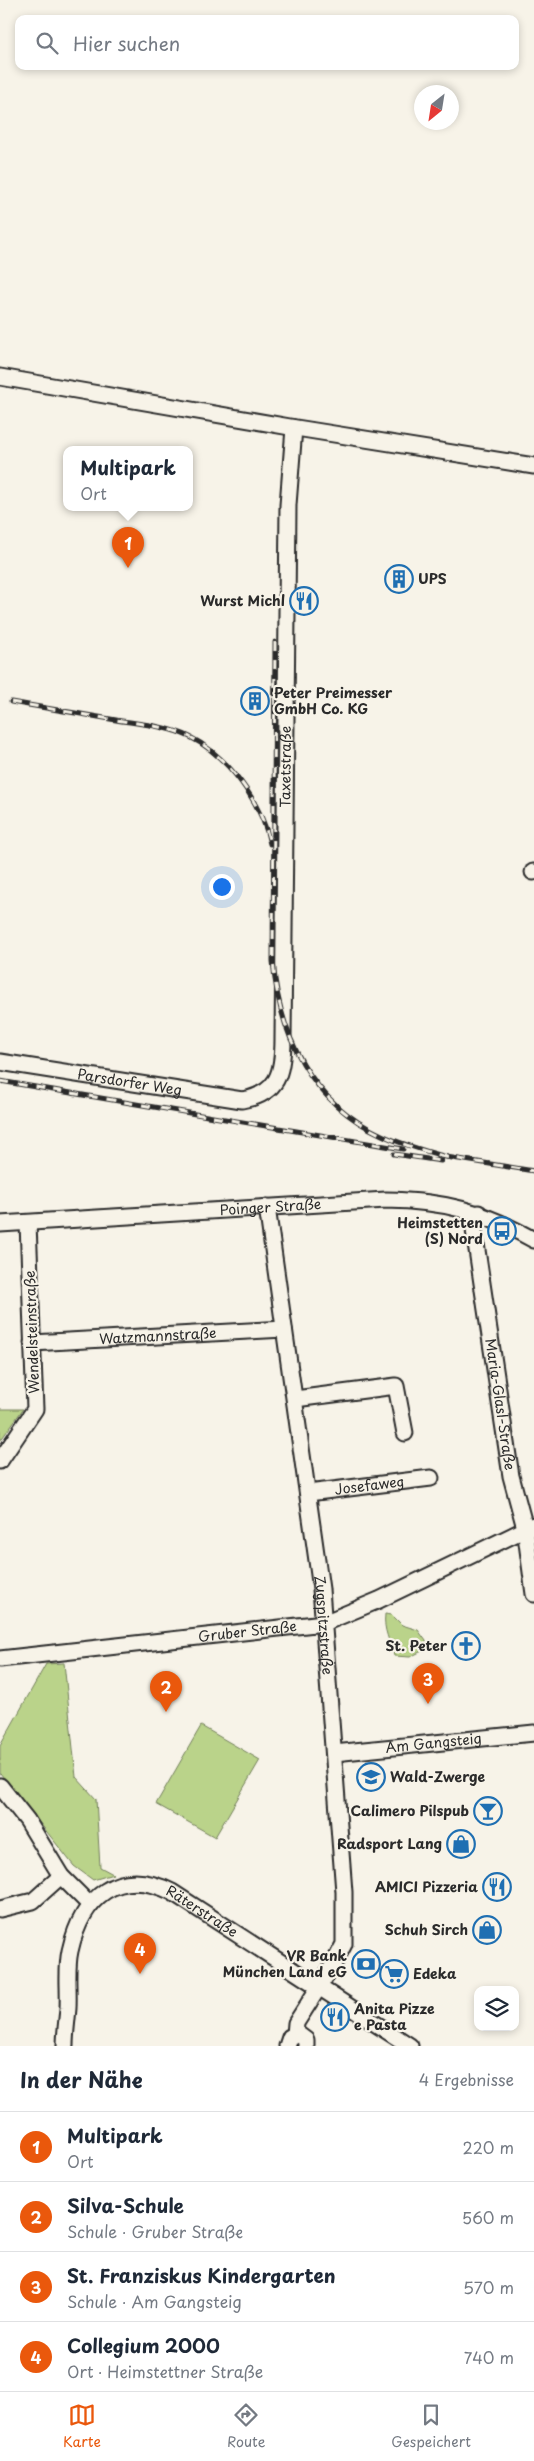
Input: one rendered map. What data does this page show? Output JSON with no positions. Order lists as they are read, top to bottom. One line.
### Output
{"streets":{"street":["Taxetstraße","Parsdorfer Weg","Poinger Straße","Wendelsteinstraße","Watzmannstraße","Maria-Glasl-Straße","Josefaweg","Zugspitzstraße","Gruber Straße","Am Gangsteig","Räterstraße"]},"crossings":[["Taxetstraße","Parsdorfer Weg"],["Poinger Straße","Wendelsteinstraße"],["Poinger Straße","Maria-Glasl-Straße"],["Poinger Straße","Zugspitzstraße"],["Wendelsteinstraße","Watzmannstraße"],["Watzmannstraße","Zugspitzstraße"],["Maria-Glasl-Straße","Gruber Straße"],["Josefaweg","Zugspitzstraße"],["Zugspitzstraße","Gruber Straße"],["Zugspitzstraße","Am Gangsteig"],["Zugspitzstraße","Räterstraße"]],"places":{"building":["UPS","Peter Preimesser GmbH Co. KG"],"restaurant":["Wurst Michl","AMICI Pizzeria","Anita Pizze e Pasta"],"bus stop":["Heimstetten (S) Nord"],"church":["St. Peter"],"school or university":["Wald-Zwerge"],"bar":["Calimero Pilspub"],"shop":["Radsport Lang","Schuh Sirch"],"bank":["VR Bank München Land eG"],"supermarket":["Edeka"]},"north":"bottom left","page":{"search":"Hier suchen","popup":["Multipark","Ort"],"pins":["1","3","2","4"],"heading":["In der Nähe","4 Ergebnisse"],"list":[{"mark":"1","name":"Multipark","note":"Ort","value":"220 m"},{"mark":"2","name":"Silva-Schule","note":"Schule · Gruber Straße","value":"560 m"},{"mark":"3","name":"St. Franziskus Kindergarten","note":"Schule · Am Gangsteig","value":"570 m"},{"mark":"4","name":"Collegium 2000","note":"Ort · Heimstettner Straße","value":"740 m"}],"nav":["Karte","Route","Gespeichert"]}}
